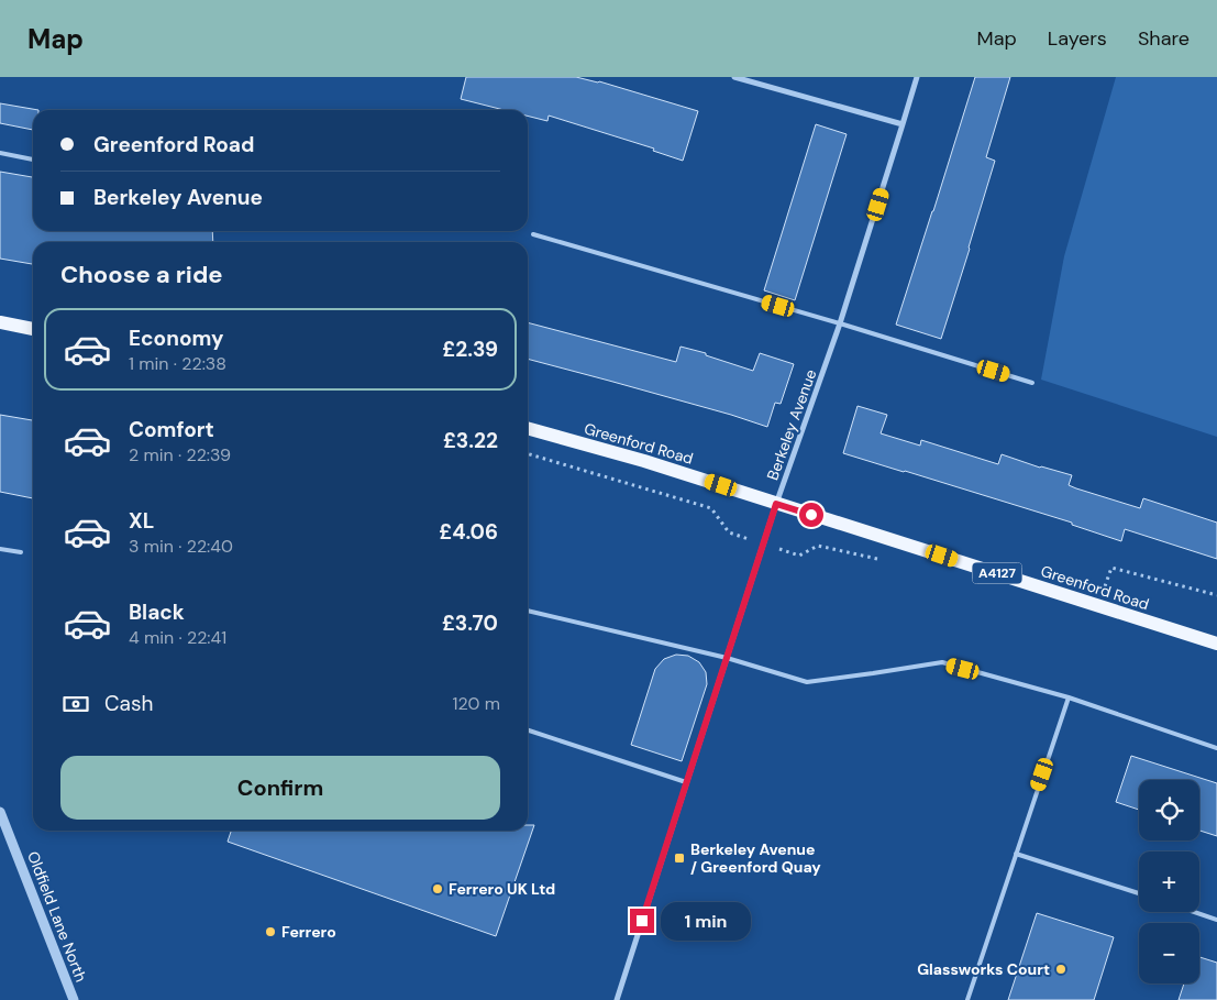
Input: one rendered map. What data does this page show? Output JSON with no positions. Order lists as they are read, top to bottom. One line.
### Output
{"streets":{"main road":["Greenford Road","A4127"],"street":["Berkeley Avenue","Oldfield Lane North"]},"crossings":[["Berkeley Avenue","Greenford Road"]],"places":{"transit":["Berkeley Avenue / Greenford Quay"],"other":["Ferrero UK Ltd","Ferrero","Glassworks Court"]},"page":{"header":"Map","nav":["Map","Layers","Share"],"banner":["Greenford Road","Berkeley Avenue"],"heading":"Choose a ride","list":[{"name":"Economy","note":"1 min · 22:38","value":"£2.39"},{"name":"Comfort","note":"2 min · 22:39","value":"£3.22"},{"name":"XL","note":"3 min · 22:40","value":"£4.06"},{"name":"Black","note":"4 min · 22:41","value":"£3.70"}],"pay":["Cash","120 m"],"buttons":"Confirm","map_buttons":["+","−"],"bubble":"1 min"}}
